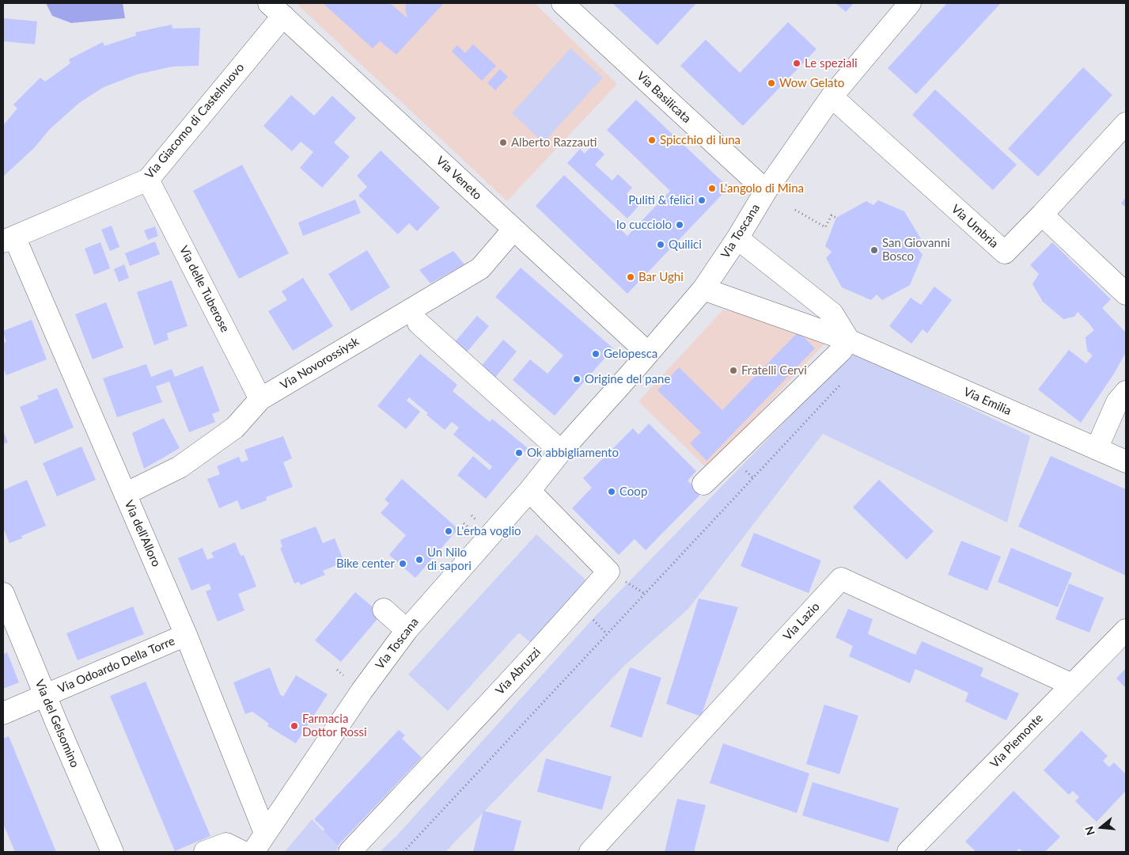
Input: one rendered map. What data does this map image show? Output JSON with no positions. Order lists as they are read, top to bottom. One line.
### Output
{"streets":{"street":["Via Basilicata","Via Giacomo di Castelnuovo","Via Veneto","Via Umbria","Via Toscana","Via delle Tuberose","Via Novorossiysk","Via Emilia","Via dell'Alloro","Via Lazio","Via Odoardo Della Torre","Via Abruzzi","Via del Gelsomino","Via Piemonte"]},"crossings":[["Via Basilicata","Via Toscana"],["Via Giacomo di Castelnuovo","Via Veneto"],["Via Giacomo di Castelnuovo","Via delle Tuberose"],["Via Giacomo di Castelnuovo","Via dell'Alloro"],["Via Veneto","Via Toscana"],["Via Veneto","Via Novorossiysk"],["Via Umbria","Via Toscana"],["Via Toscana","Via Emilia"],["Via Toscana","Via dell'Alloro"],["Via Toscana","Via Abruzzi"],["Via delle Tuberose","Via Novorossiysk"],["Via Novorossiysk","Via dell'Alloro"],["Via dell'Alloro","Via Odoardo Della Torre"],["Via Lazio","Via Piemonte"],["Via Odoardo Della Torre","Via del Gelsomino"]],"places":["Le speziali","Wow Gelato","Spicchio di luna","Alberto Razzauti","L'angolo di Mina","Puliti & felici","Io cucciolo","Quilici","San Giovanni Bosco","Bar Ughi","Gelopesca","Fratelli Cervi","Origine del pane","Ok abbigliamento","Coop","L'erba voglio","Un Nilo di sapori","Bike center","Farmacia Dottor Rossi"],"north":"left"}
